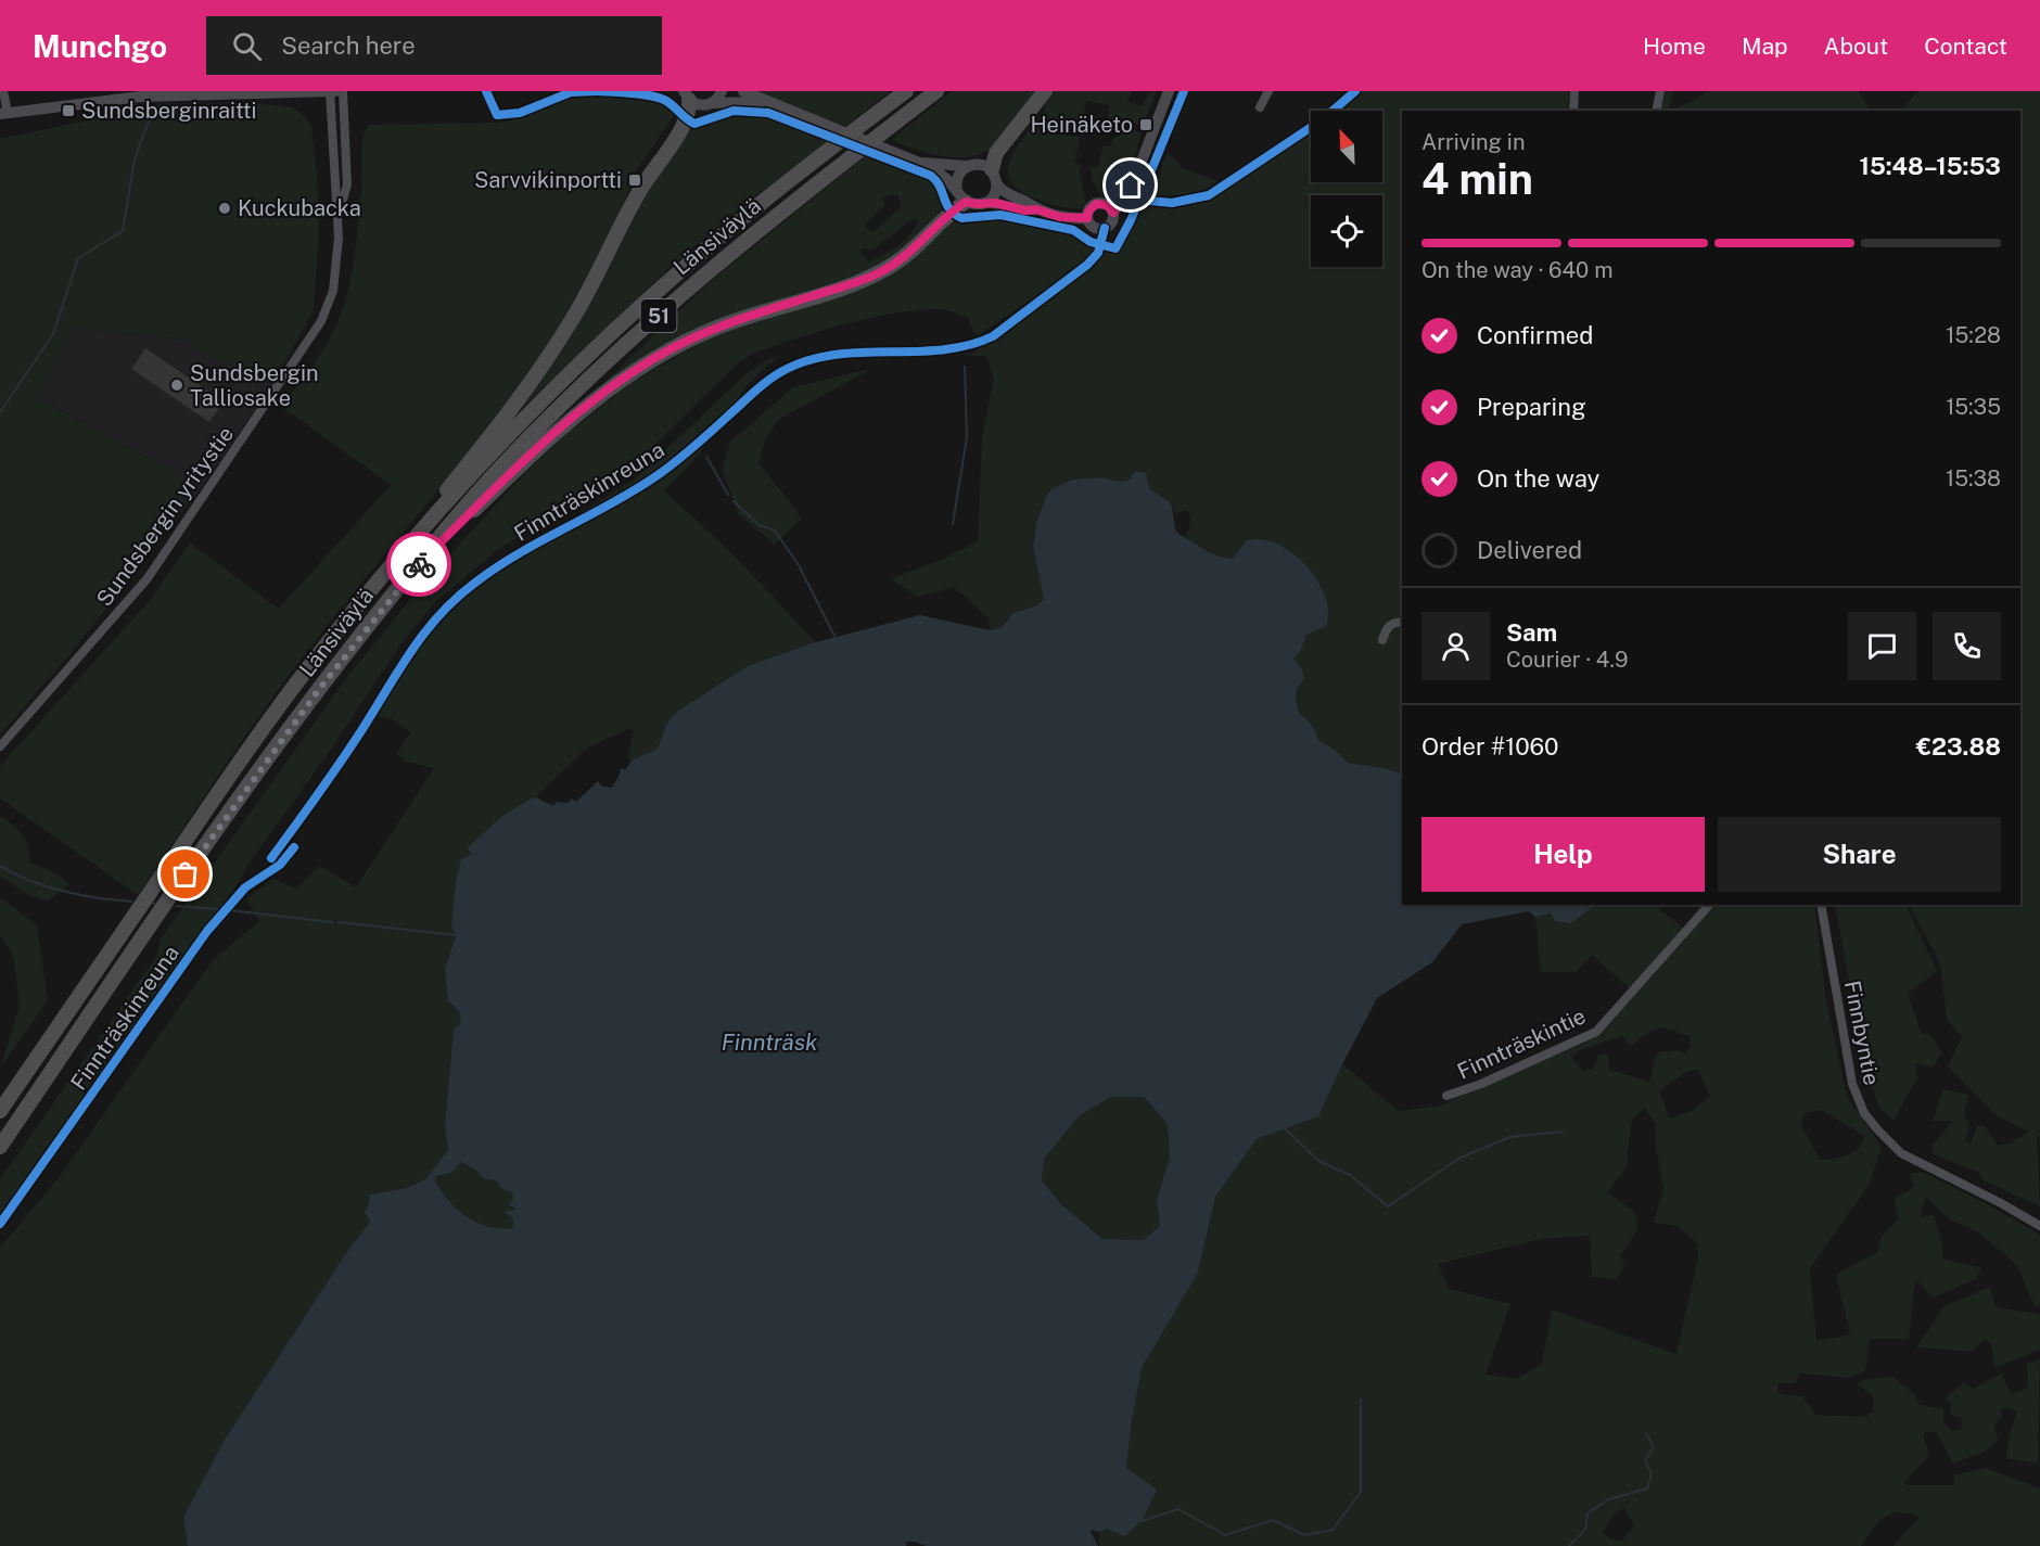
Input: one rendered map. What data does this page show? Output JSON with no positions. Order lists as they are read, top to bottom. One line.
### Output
{"streets":{"highway":["Länsiväylä","51"],"street":["Finnträskinreuna","Sundsbergin yritystie","Finnbyntie","Finnträskintie"]},"water":["Finnträsk"],"places":{"transit":["Sundsberginraitti","Heinäketo","Sarvvikinportti"],"other":["Kuckubacka","Sundsbergin Talliosake"]},"north":"top left","page":{"header":"Munchgo","search":"Search here","nav":["Home","Map","About","Contact"],"heading":["4 min","Arriving in","15:48–15:53"],"panel":["Sam","Courier · 4.9","Order #1060","€23.88"],"bar":"On the way · 640 m","list":[["Confirmed","15:28"],["Preparing","15:35"],["On the way","15:38"],"Delivered"],"buttons":["Help","Share"]}}
